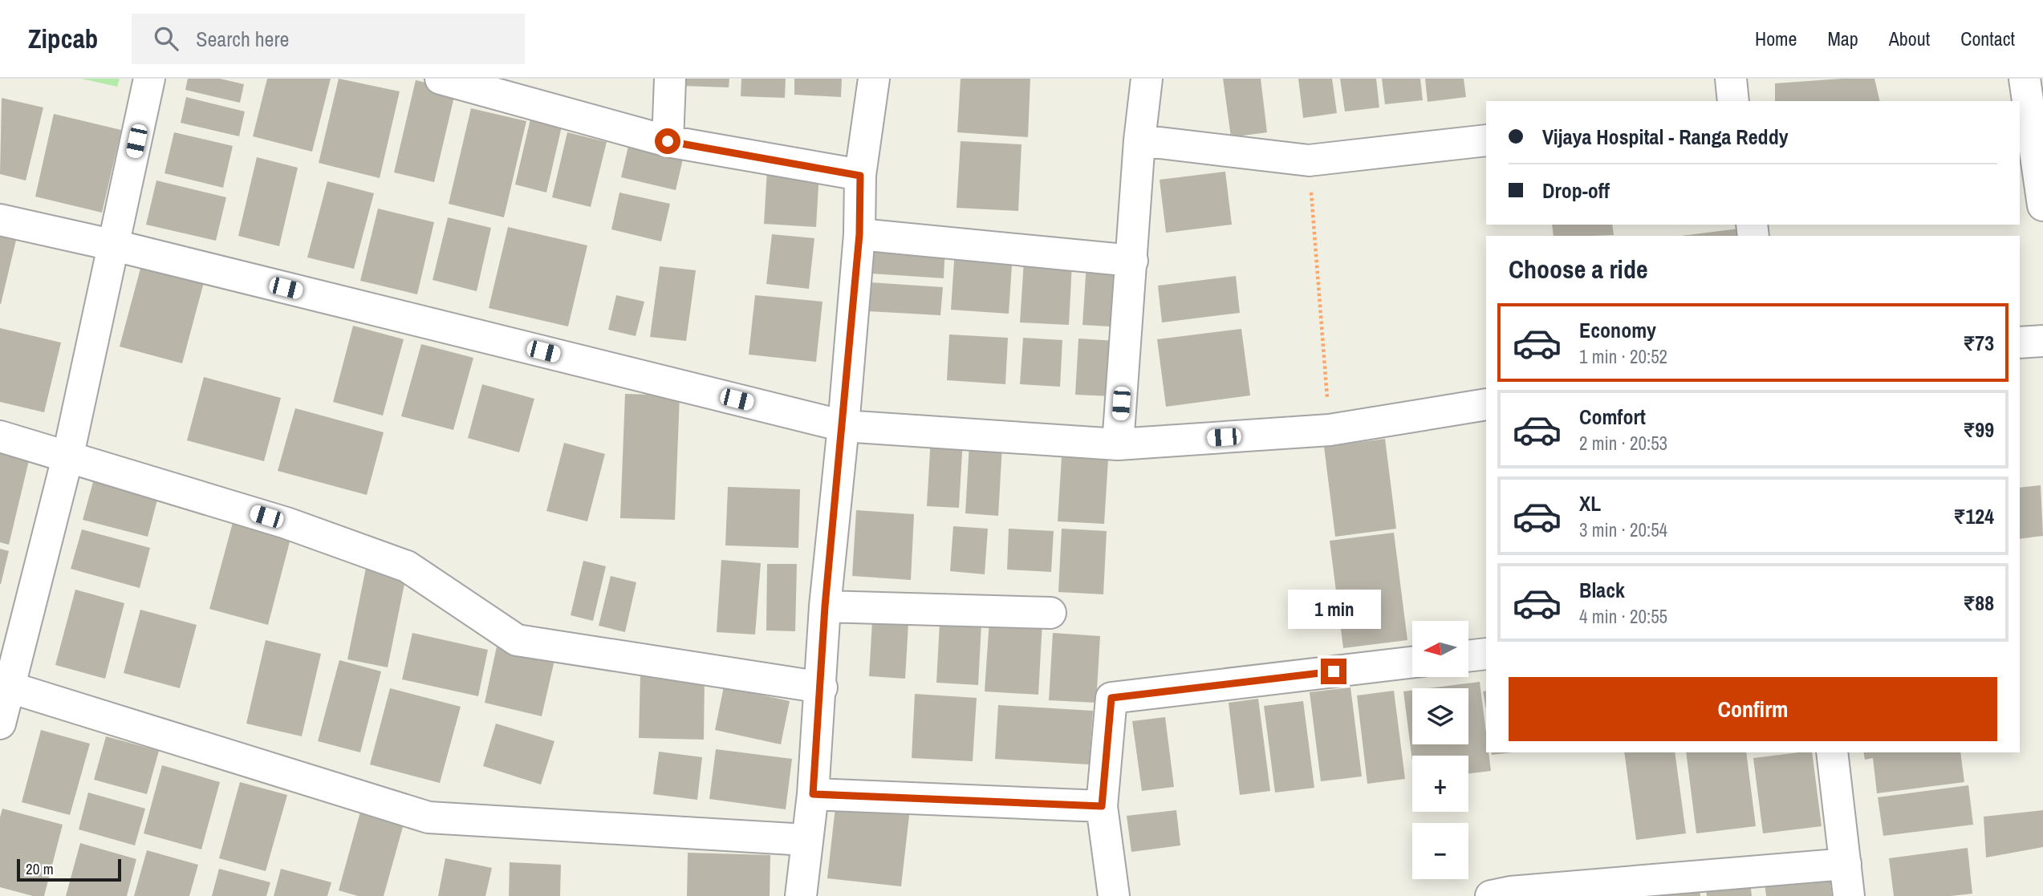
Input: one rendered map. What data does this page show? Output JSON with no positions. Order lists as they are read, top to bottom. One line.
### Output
{"scale_bar":"20 m","north":"left","page":{"header":"Zipcab","search":"Search here","nav":["Home","Map","About","Contact"],"banner":["Vijaya Hospital - Ranga Reddy","Drop-off"],"heading":"Choose a ride","list":[{"name":"Economy","note":"1 min · 20:52","value":"₹73"},{"name":"Comfort","note":"2 min · 20:53","value":"₹99"},{"name":"XL","note":"3 min · 20:54","value":"₹124"},{"name":"Black","note":"4 min · 20:55","value":"₹88"}],"bubble":"1 min","map_buttons":["+","−"],"buttons":"Confirm","scale":"20 m"}}
